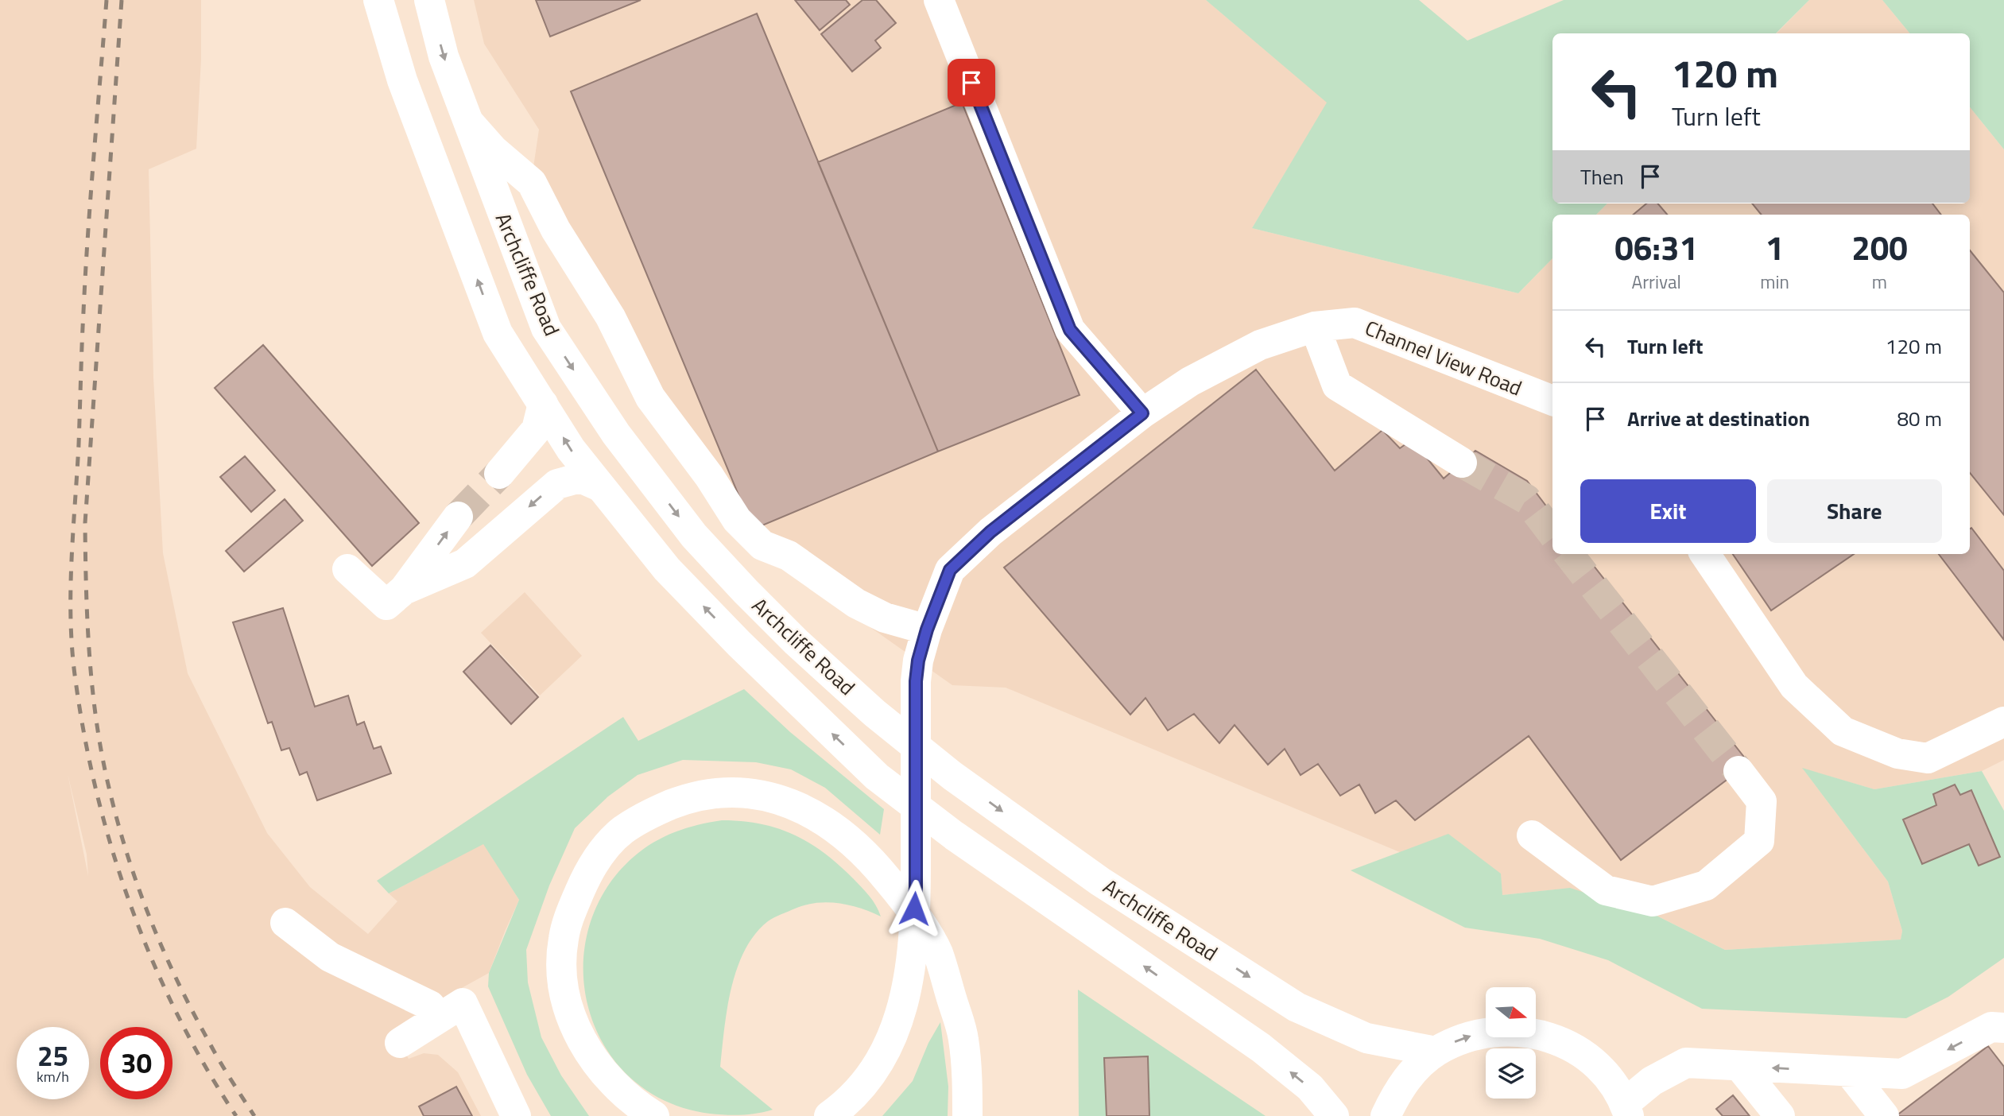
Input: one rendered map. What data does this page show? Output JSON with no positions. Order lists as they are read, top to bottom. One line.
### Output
{"streets":{"main road":["Archcliffe Road","Channel View Road"]},"north":"right","page":{"turn":["120 m","Turn left"],"then":"Then","eta":["06:31","Arrival","1","min","200","m"],"list":[{"name":"Turn left","value":"120 m"},{"name":"Arrive at destination","value":"80 m"}],"buttons":["Exit","Share"],"speed":"25 km/h","limit":"30"}}
